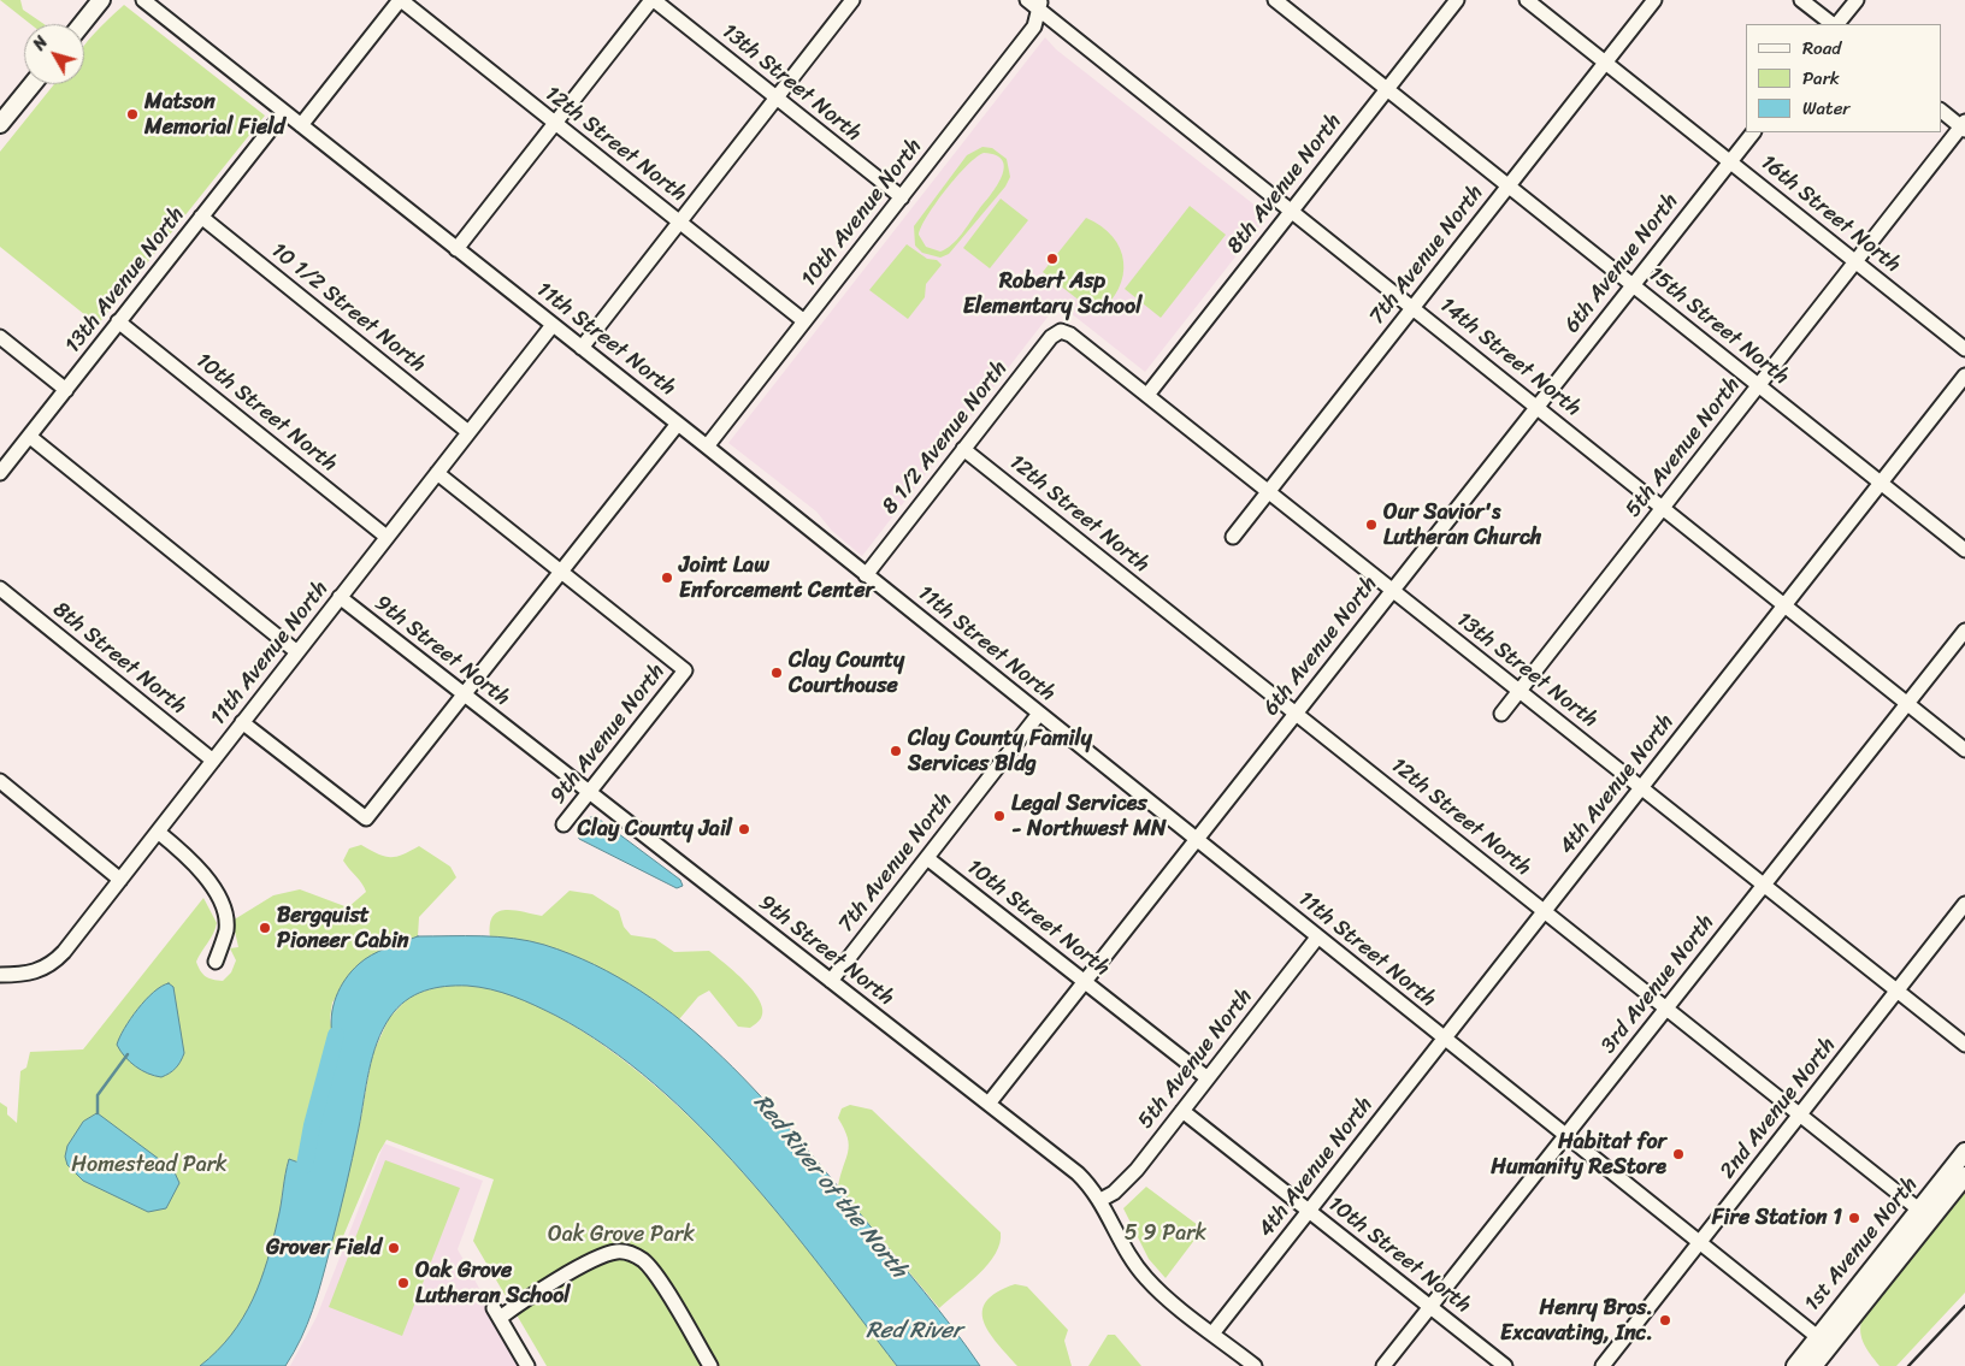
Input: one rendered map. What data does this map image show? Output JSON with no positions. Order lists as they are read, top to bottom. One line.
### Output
{"streets":{"main road":["1st Avenue North"],"street":["13th Street North","12th Street North","8th Avenue North","10th Avenue North","16th Street North","7th Avenue North","6th Avenue North","13th Avenue North","10 1/2 Street North","15th Street North","11th Street North","14th Street North","10th Street North","8 1/2 Avenue North","5th Avenue North","9th Street North","11th Avenue North","8th Street North","9th Avenue North","4th Avenue North","3rd Avenue North","2nd Avenue North"]},"crossings":[["13th Street North","8th Avenue North"],["13th Street North","10th Avenue North"],["13th Street North","7th Avenue North"],["13th Street North","6th Avenue North"],["13th Street North","8 1/2 Avenue North"],["13th Street North","5th Avenue North"],["13th Street North","4th Avenue North"],["13th Street North","3rd Avenue North"],["13th Street North","2nd Avenue North"],["12th Street North","10th Avenue North"],["12th Street North","6th Avenue North"],["12th Street North","8 1/2 Avenue North"],["12th Street North","4th Avenue North"],["12th Street North","3rd Avenue North"],["12th Street North","2nd Avenue North"],["12th Street North","1st Avenue North"],["8th Avenue North","15th Street North"],["8th Avenue North","14th Street North"],["10th Avenue North","11th Street North"],["10th Avenue North","14th Street North"],["16th Street North","7th Avenue North"],["16th Street North","6th Avenue North"],["16th Street North","5th Avenue North"],["7th Avenue North","15th Street North"],["7th Avenue North","11th Street North"],["7th Avenue North","14th Street North"],["7th Avenue North","10th Street North"],["7th Avenue North","9th Street North"],["6th Avenue North","15th Street North"],["6th Avenue North","11th Street North"],["6th Avenue North","14th Street North"],["6th Avenue North","10th Street North"],["6th Avenue North","9th Street North"],["13th Avenue North","10 1/2 Street North"],["13th Avenue North","11th Street North"],["13th Avenue North","10th Street North"],["10 1/2 Street North","11th Avenue North"],["15th Street North","5th Avenue North"],["15th Street North","4th Avenue North"],["11th Street North","8 1/2 Avenue North"],["11th Street North","5th Avenue North"],["11th Street North","11th Avenue North"],["11th Street North","4th Avenue North"],["11th Street North","3rd Avenue North"],["11th Street North","2nd Avenue North"],["11th Street North","1st Avenue North"],["14th Street North","5th Avenue North"],["14th Street North","4th Avenue North"],["14th Street North","3rd Avenue North"],["10th Street North","5th Avenue North"],["10th Street North","11th Avenue North"],["10th Street North","4th Avenue North"],["10th Street North","3rd Avenue North"],["5th Avenue North","9th Street North"],["9th Street North","11th Avenue North"],["9th Street North","9th Avenue North"],["9th Street North","4th Avenue North"],["11th Avenue North","8th Street North"]],"water":["Red River of the North","Red River"],"parks":["Homestead Park","5 9 Park","Oak Grove Park"],"places":["Matson Memorial Field","Robert Asp Elementary School","Our Savior's Lutheran Church","Joint Law Enforcement Center","Clay County Courthouse","Clay County Family Services Bldg","Legal Services - Northwest MN","Clay County Jail","Bergquist Pioneer Cabin","Habitat for Humanity ReStore","Fire Station 1","Grover Field","Oak Grove Lutheran School","Henry Bros. Excavating, Inc."],"legend":["Road","Park","Water"],"north":"top left"}
